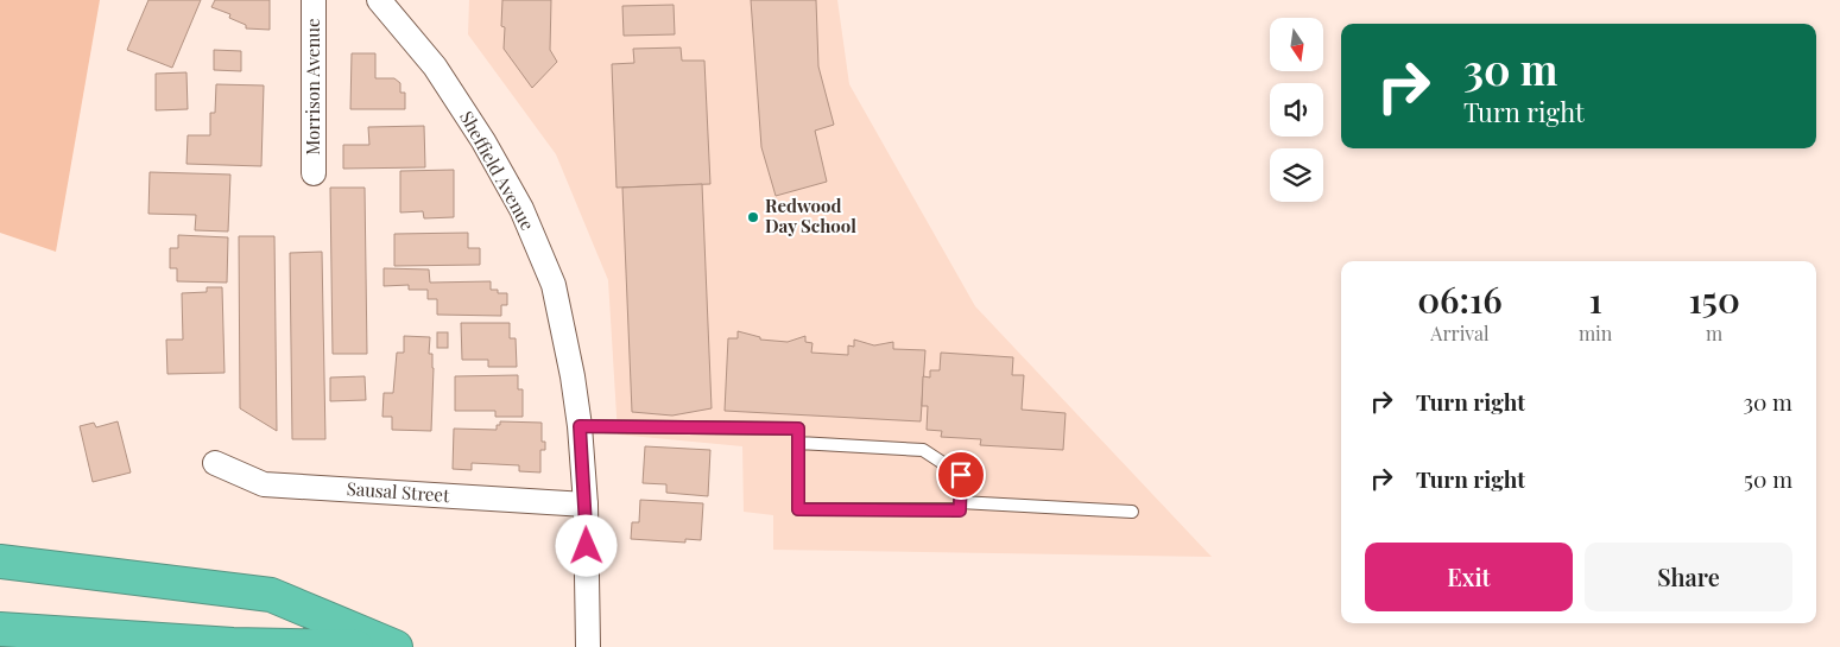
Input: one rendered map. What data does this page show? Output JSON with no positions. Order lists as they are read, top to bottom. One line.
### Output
{"streets":{"street":["Morrison Avenue","Sheffield Avenue","Sausal Street"]},"crossings":[["Sheffield Avenue","Sausal Street"]],"places":["Redwood Day School"],"north":"bottom","page":{"turn":["30 m","Turn right"],"eta":["06:16","Arrival","1","min","150","m"],"list":[{"name":"Turn right","value":"30 m"},{"name":"Turn right","value":"50 m"}],"buttons":["Exit","Share"]}}
